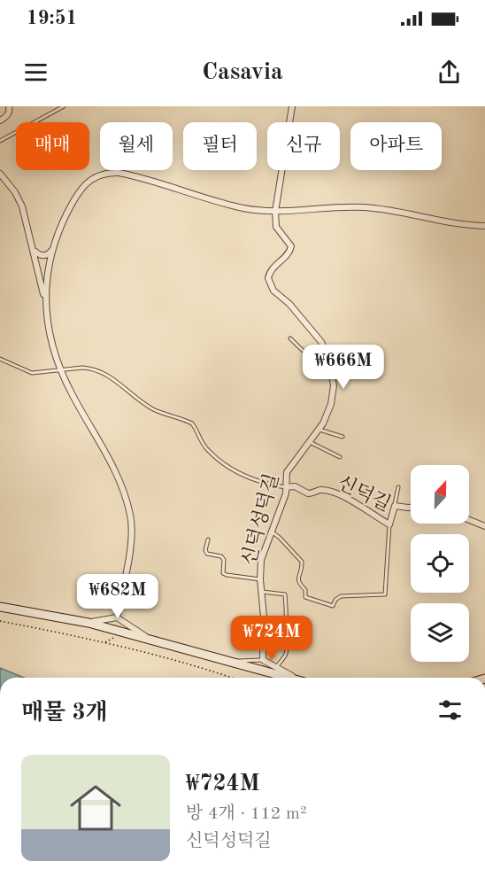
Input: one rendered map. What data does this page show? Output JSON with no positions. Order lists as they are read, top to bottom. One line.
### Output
{"streets":{"street":["신덕길","신덕성덕길"]},"crossings":[["신덕길","신덕성덕길"]],"north":"top","page":{"status":"19:51","header":"Casavia","chip":["매매","월세","필터","신규","아파트"],"price":["₩666M","₩682M","₩724M"],"heading":"매물 3개","list":[{"name":"₩724M","note":"방 4개 · 112 m² · 신덕성덕길"}]}}
